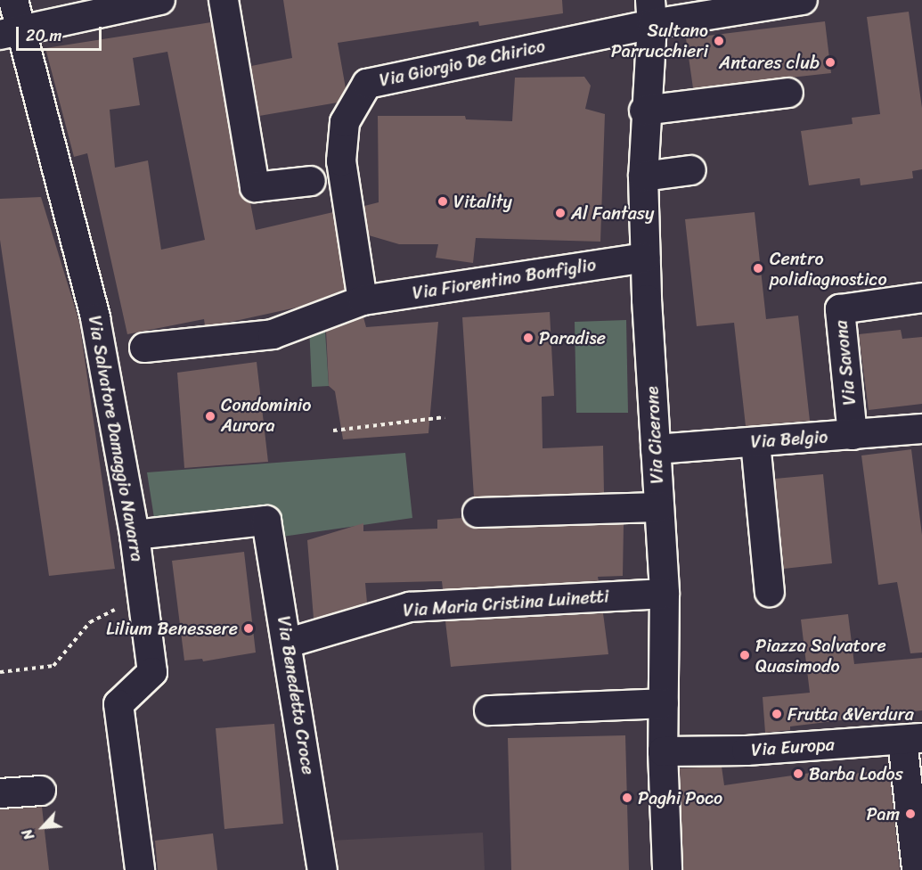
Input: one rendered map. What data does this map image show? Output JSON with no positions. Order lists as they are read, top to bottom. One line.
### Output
{"streets":{"street":["Via Giorgio De Chirico","Via Fiorentino Bonfiglio","Via Savona","Via Cicerone","Via Salvatore Damaggio Navarra","Via Belgio","Via Maria Cristina Luinetti","Via Benedetto Croce","Via Europa"]},"crossings":[["Via Giorgio De Chirico","Via Fiorentino Bonfiglio"],["Via Giorgio De Chirico","Via Cicerone"],["Via Fiorentino Bonfiglio","Via Cicerone"],["Via Savona","Via Belgio"],["Via Cicerone","Via Belgio"],["Via Cicerone","Via Maria Cristina Luinetti"],["Via Cicerone","Via Europa"],["Via Salvatore Damaggio Navarra","Via Benedetto Croce"],["Via Maria Cristina Luinetti","Via Benedetto Croce"]],"places":["Sultano Parrucchieri","Antares club","Vitality","Al Fantasy","Centro polidiagnostico","Paradise","Condominio Aurora","Lilium Benessere","Piazza Salvatore Quasimodo","Frutta &Verdura","Barba Lodos","Paghi Poco","Pam"],"scale_bar":"20 m","north":"bottom left"}
